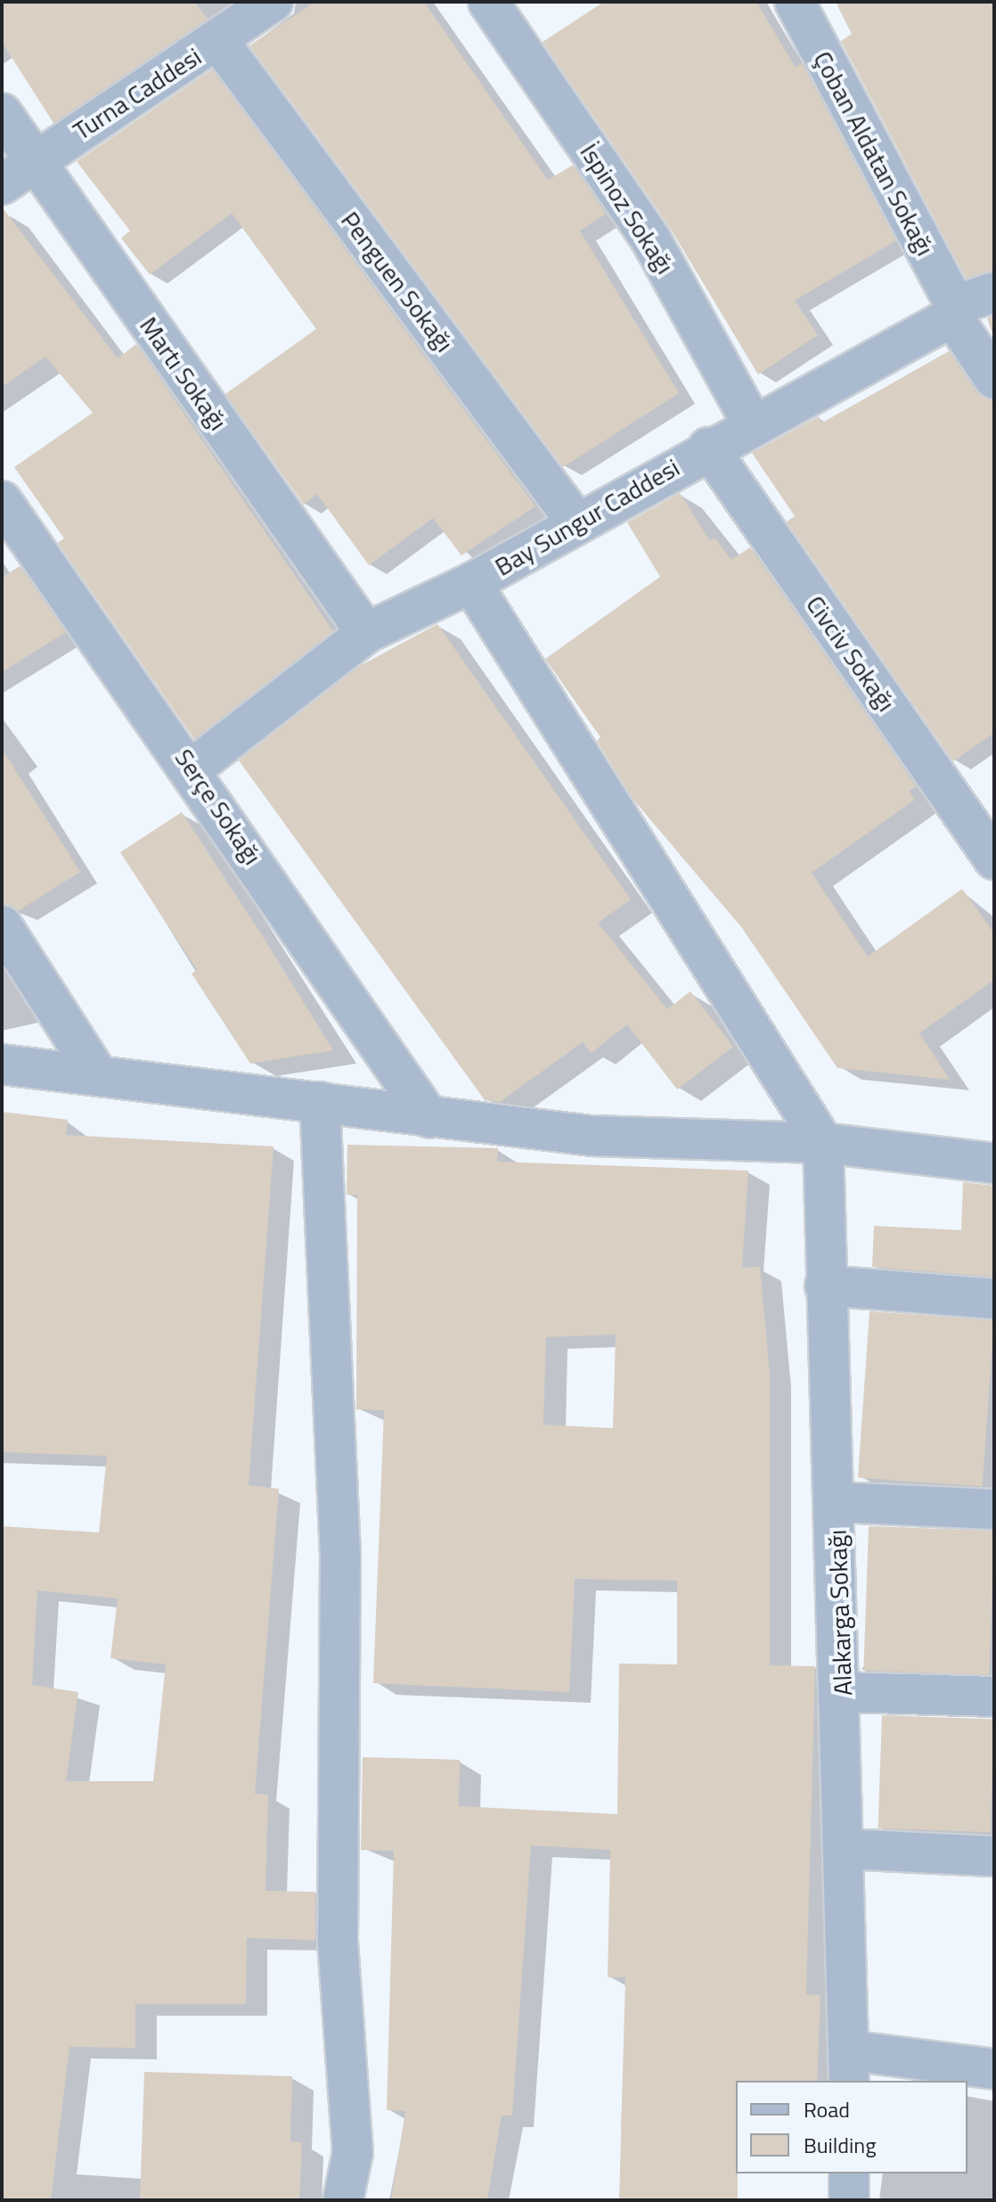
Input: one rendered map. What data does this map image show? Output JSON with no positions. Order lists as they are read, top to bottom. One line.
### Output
{"streets":{"street":["Turna Caddesi","Çoban Aldatan Sokağı","İspinoz Sokağı","Penguen Sokağı","Martı Sokağı","Bay Sungur Caddesi","Civciv Sokağı","Serçe Sokağı","Alakarga Sokağı"]},"crossings":[["Turna Caddesi","Penguen Sokağı"],["Turna Caddesi","Martı Sokağı"],["Çoban Aldatan Sokağı","Bay Sungur Caddesi"],["İspinoz Sokağı","Bay Sungur Caddesi"],["Penguen Sokağı","Bay Sungur Caddesi"],["Martı Sokağı","Bay Sungur Caddesi"],["Bay Sungur Caddesi","Civciv Sokağı"],["Bay Sungur Caddesi","Serçe Sokağı"]],"legend":["Road","Building"]}
